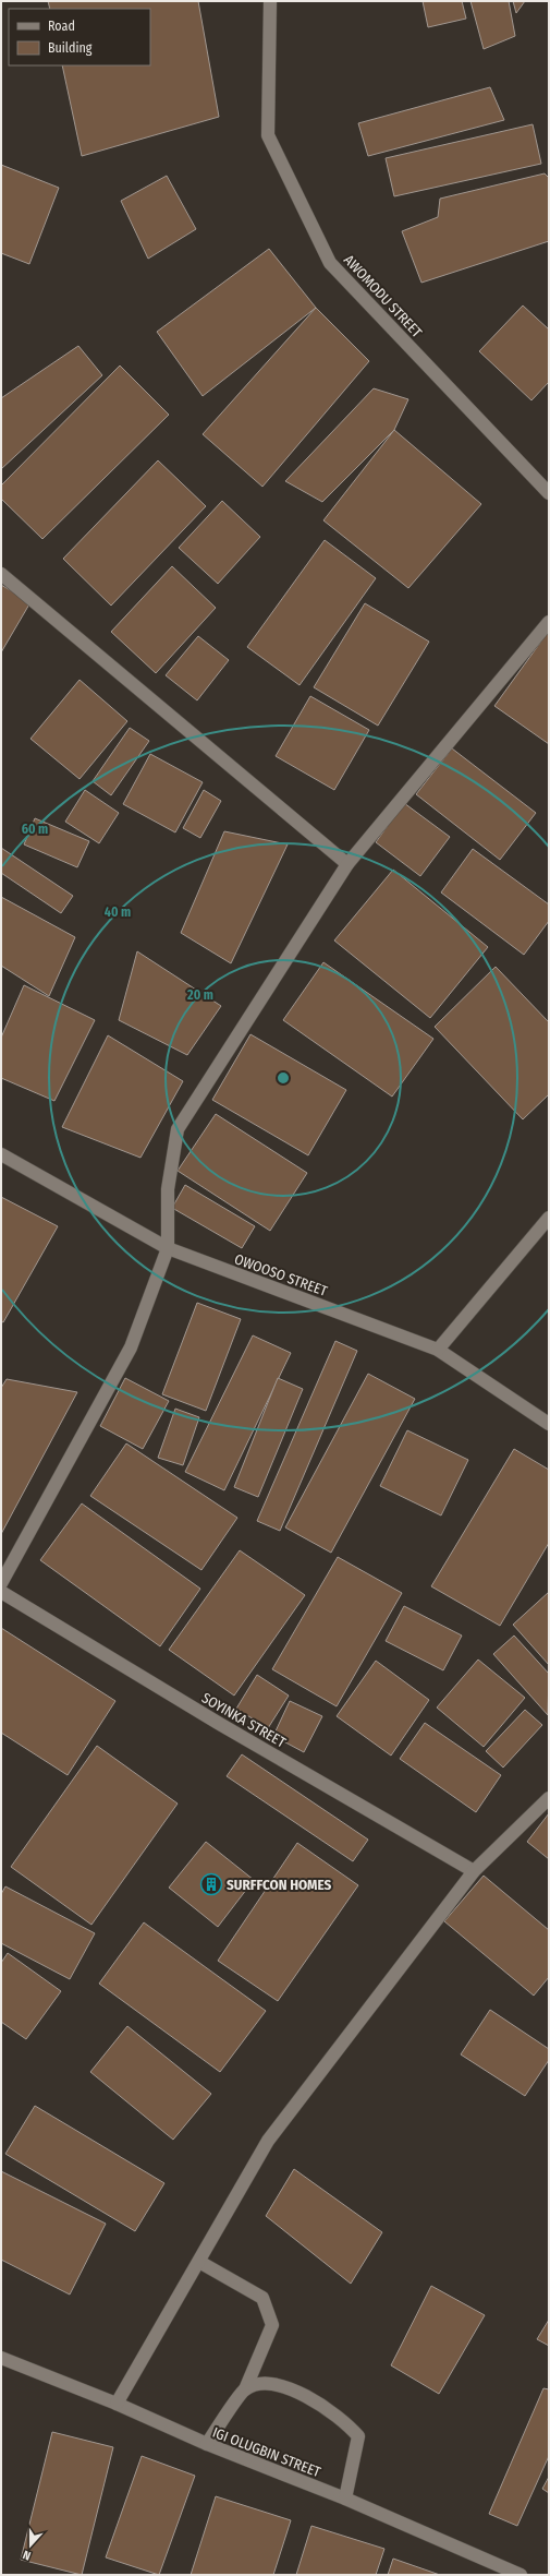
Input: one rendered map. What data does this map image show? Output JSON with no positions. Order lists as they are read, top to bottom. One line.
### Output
{"streets":{"street":["AWOMODU STREET","OWOOSO STREET","SOYINKA STREET","IGI OLUGBIN STREET"]},"places":{"building":["SURFFCON HOMES"]},"legend":["Road","Building"],"north":"bottom","rings":["60 m","40 m","20 m"]}
